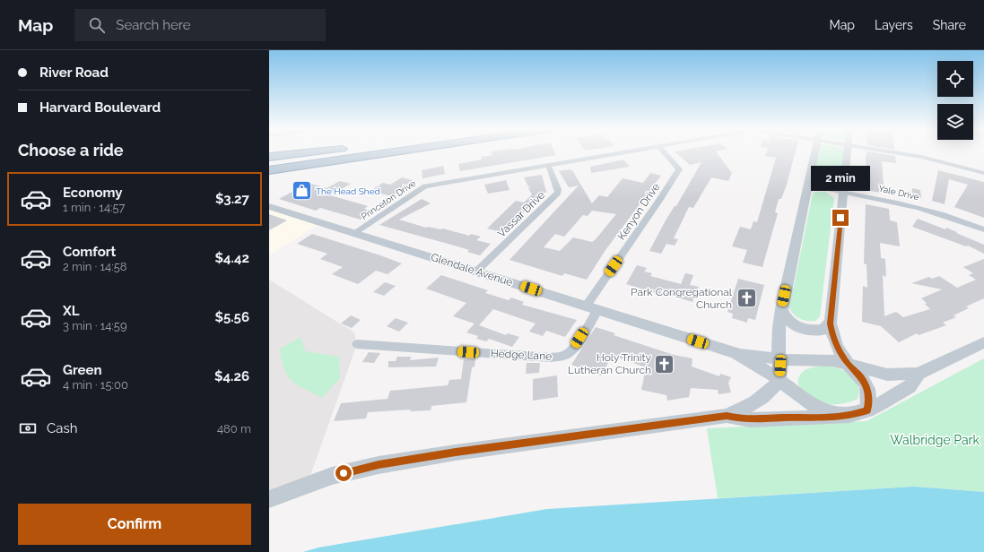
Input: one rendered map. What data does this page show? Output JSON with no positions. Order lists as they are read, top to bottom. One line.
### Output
{"streets":{"street":["Yale Drive","Princeton Drive","Kenyon Drive","Vassar Drive","Glendale Avenue","Hedge Lane"]},"crossings":[["Princeton Drive","Vassar Drive"],["Princeton Drive","Glendale Avenue"],["Kenyon Drive","Glendale Avenue"],["Vassar Drive","Glendale Avenue"],["Glendale Avenue","Hedge Lane"]],"parks":["Walbridge Park"],"places":{"shop":["The Head Shed"],"church":["Park Congregational Church","Holy Trinity Lutheran Church"]},"page":{"header":"Map","search":"Search here","nav":["Map","Layers","Share"],"banner":["River Road","Harvard Boulevard"],"heading":"Choose a ride","bubble":"2 min","list":[{"name":"Economy","note":"1 min · 14:57","value":"$3.27"},{"name":"Comfort","note":"2 min · 14:58","value":"$4.42"},{"name":"XL","note":"3 min · 14:59","value":"$5.56"},{"name":"Green","note":"4 min · 15:00","value":"$4.26"}],"pay":["Cash","480 m"],"buttons":"Confirm"}}
